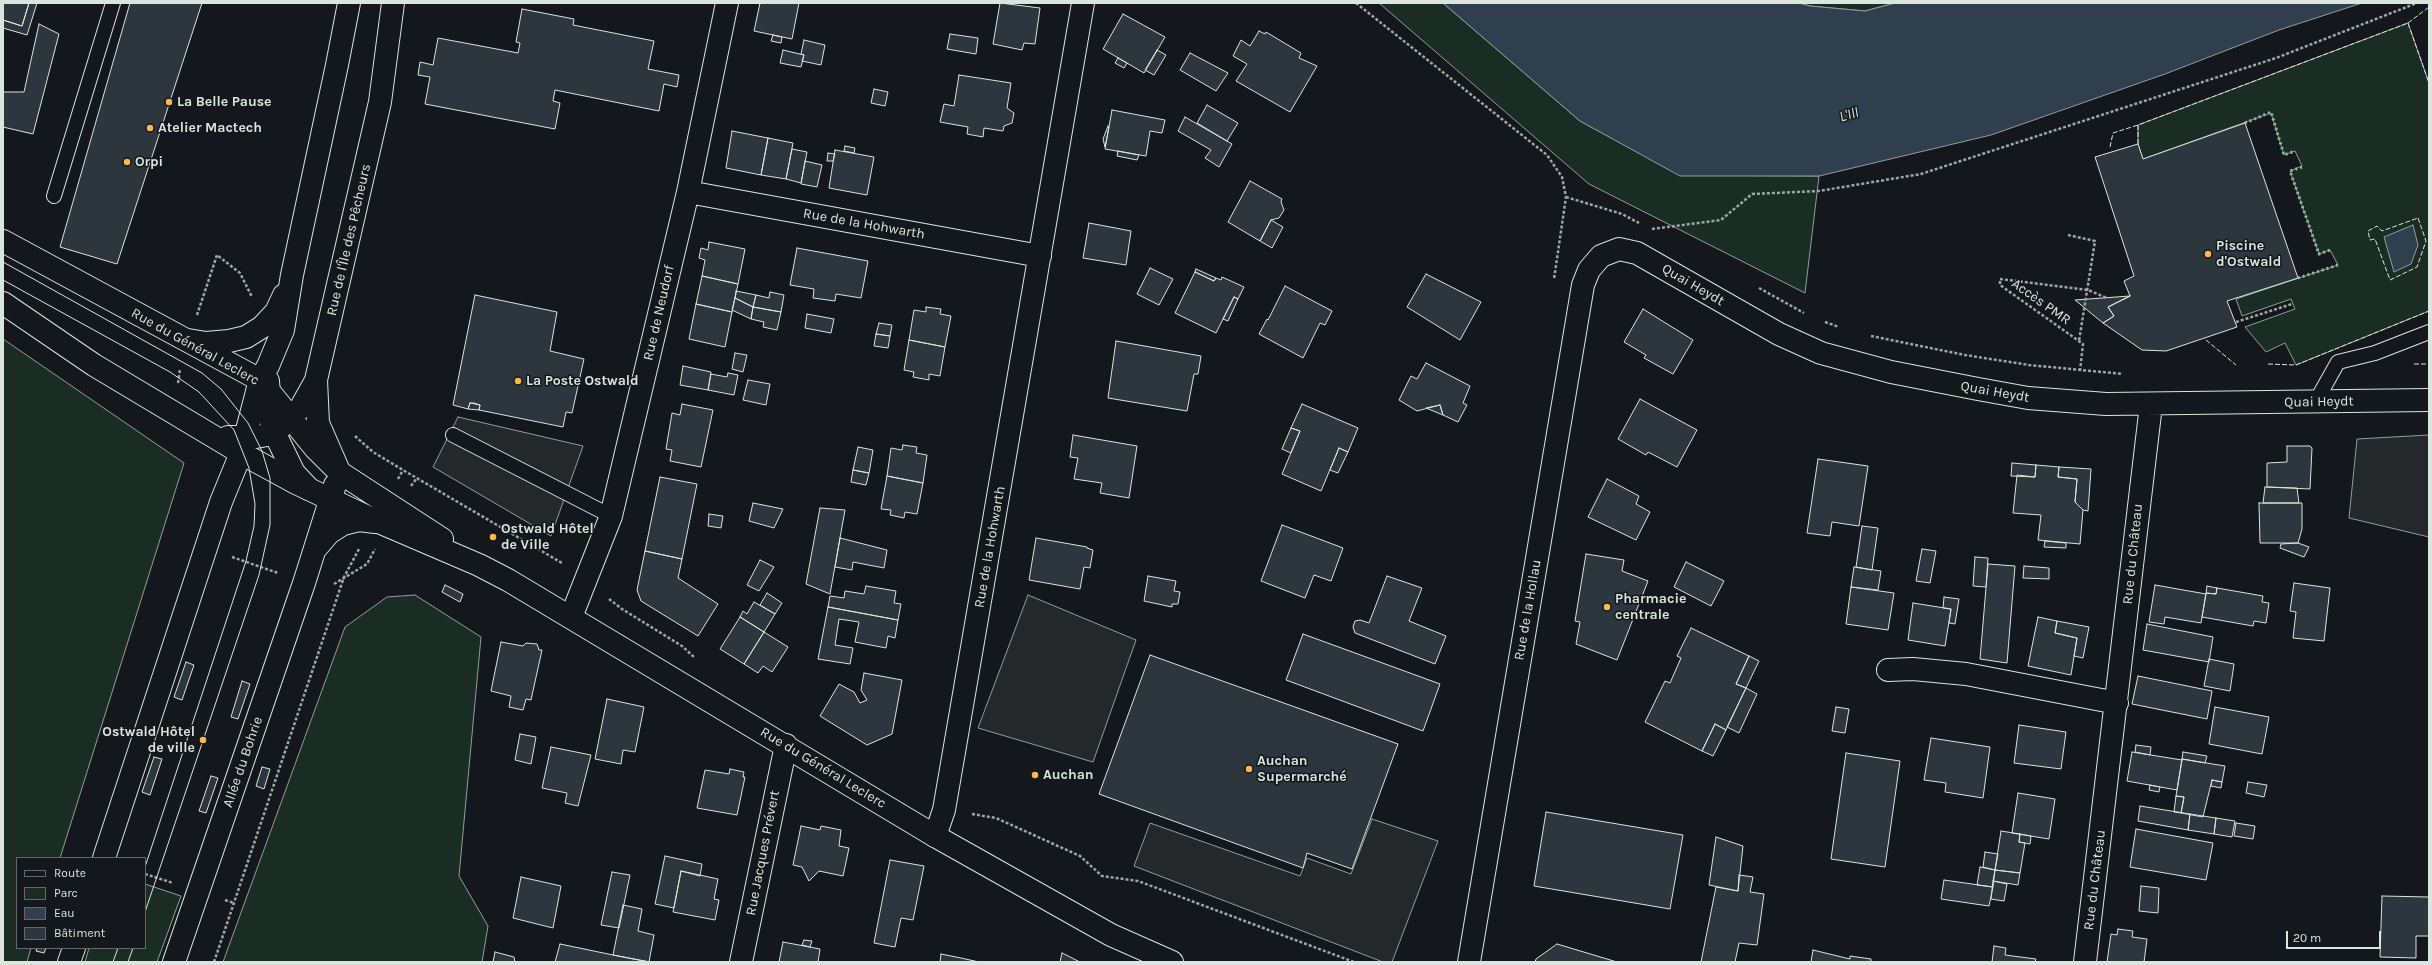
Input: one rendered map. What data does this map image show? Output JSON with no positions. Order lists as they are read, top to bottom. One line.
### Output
{"streets":{"street":["Rue de la Hohwarth","Rue de l'Île des Pêcheurs","Quai Heydt","Rue de Neudorf","Rue du Général Leclerc","Rue du Château","Rue de la Hollau","Allée du Bohrie","Rue Jacques Prévert"],"path":["Accès PMR"]},"crossings":[["Rue de la Hohwarth","Rue de Neudorf"],["Rue de la Hohwarth","Rue du Général Leclerc"],["Rue de l'Île des Pêcheurs","Rue du Général Leclerc"],["Rue de l'Île des Pêcheurs","Allée du Bohrie"],["Quai Heydt","Rue du Château"],["Quai Heydt","Rue de la Hollau"],["Rue de Neudorf","Rue du Général Leclerc"],["Rue du Général Leclerc","Allée du Bohrie"],["Rue du Général Leclerc","Rue Jacques Prévert"]],"water":["L'Ill"],"places":["La Belle Pause","Atelier Mactech","Orpi","Piscine d'Ostwald","La Poste Ostwald","Ostwald Hôtel de Ville","Pharmacie centrale","Ostwald Hôtel de ville","Auchan Supermarché","Auchan"],"legend":["Route","Parc","Eau","Bâtiment"],"scale_bar":"20 m"}
